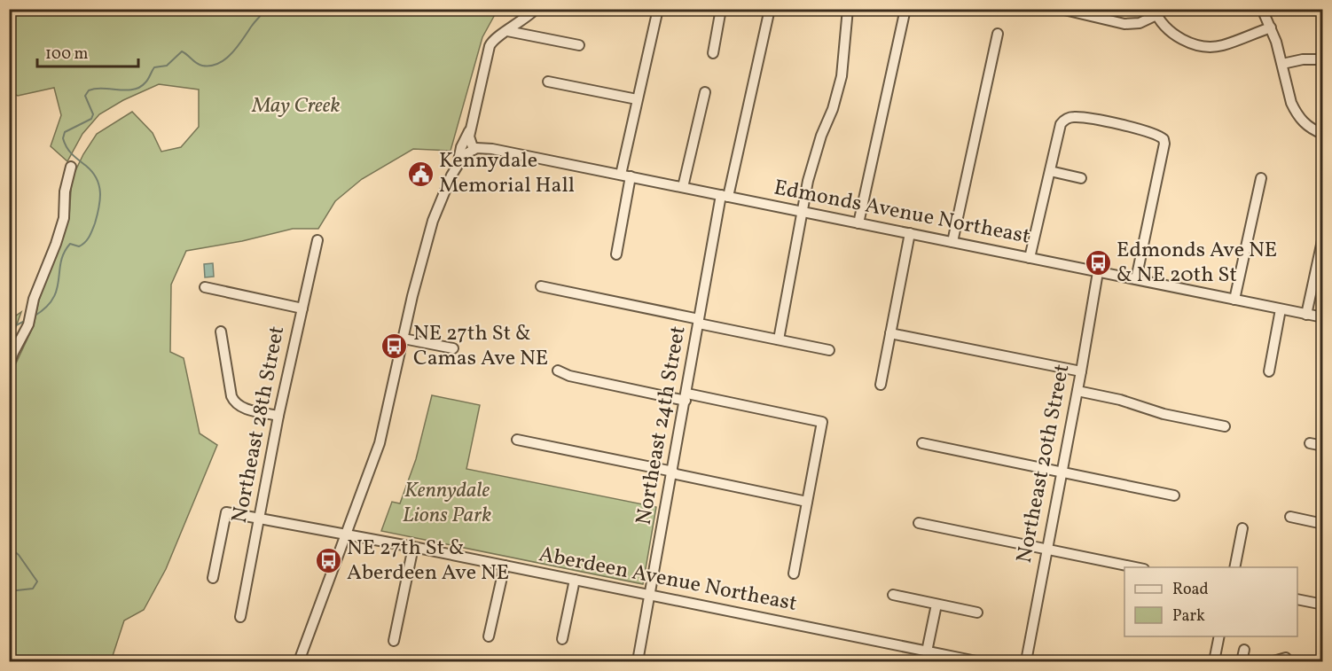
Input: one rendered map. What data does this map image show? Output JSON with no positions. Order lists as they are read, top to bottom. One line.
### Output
{"streets":{"street":["Edmonds Avenue Northeast","Northeast 28th Street","Northeast 24th Street","Northeast 20th Street","Aberdeen Avenue Northeast"]},"crossings":[["Edmonds Avenue Northeast","Northeast 24th Street"],["Edmonds Avenue Northeast","Northeast 20th Street"],["Northeast 28th Street","Aberdeen Avenue Northeast"],["Northeast 24th Street","Aberdeen Avenue Northeast"]],"parks":["May Creek","Kennydale Lions Park"],"places":{"public building":["Kennydale Memorial Hall"],"bus stop":["Edmonds Ave NE & NE 20th St","NE 27th St & Camas Ave NE","NE 27th St & Aberdeen Ave NE"]},"legend":["Road","Park"],"scale_bar":"100 m"}
